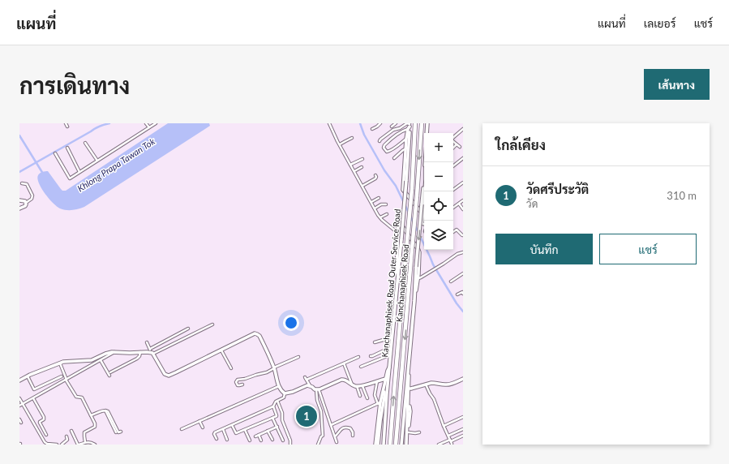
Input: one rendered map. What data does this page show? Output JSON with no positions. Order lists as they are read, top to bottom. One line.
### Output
{"streets":{"highway":["Kanchanaphisek Road"],"main road":["Kanchanaphisek Road Outer Service Road"]},"water":["Khlong Prapa Tawan Tok"],"page":{"header":"แผนที่","nav":["แผนที่","เลเยอร์","แชร์"],"buttons":["เส้นทาง",["บันทึก","แชร์"]],"title":"การเดินทาง","heading":"ใกล้เคียง","map_buttons":["+","−"],"list":[{"mark":"1","name":"วัดศรีประวัติ","note":"วัด","value":"310 m"}],"pins":"1"}}
